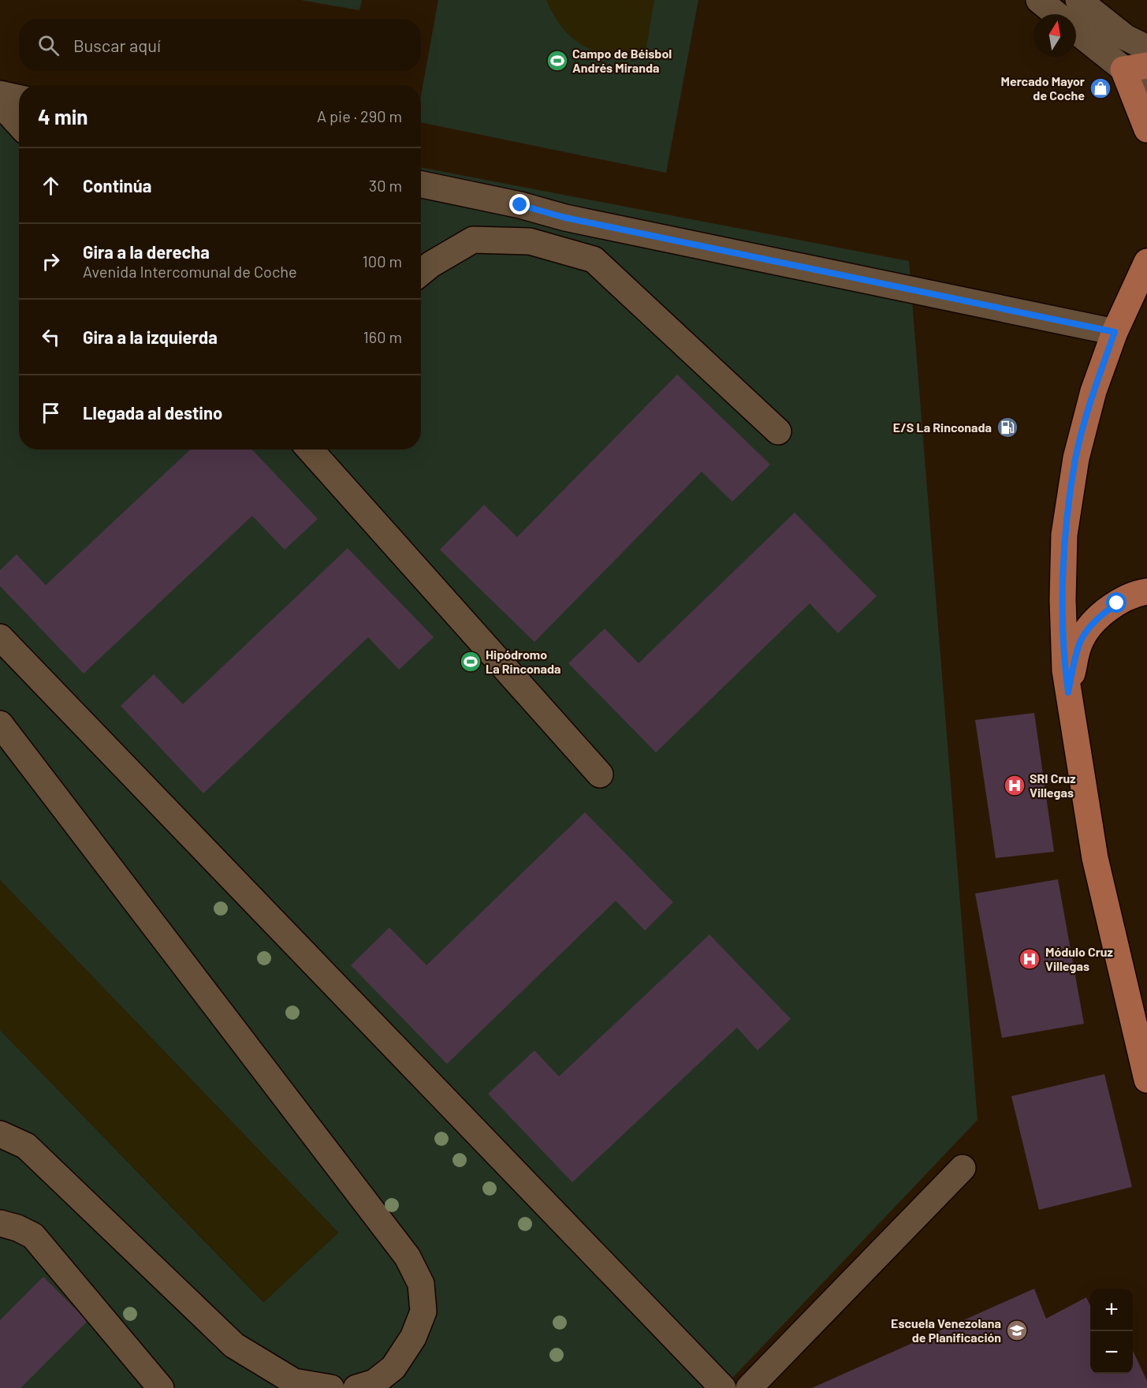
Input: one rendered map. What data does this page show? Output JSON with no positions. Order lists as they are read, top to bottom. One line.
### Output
{"places":{"sports":["Campo de Béisbol Andrés Miranda","Hipódromo La Rinconada"],"shop":["Mercado Mayor de Coche"],"fuel station":["E/S La Rinconada"],"hospital":["SRI Cruz Villegas","Módulo Cruz Villegas"],"school or university":["Escuela Venezolana de Planificación"]},"north":"top","page":{"search":"Buscar aquí","heading":["4 min","A pie · 290 m"],"list":[["Continúa","30 m"],["Gira a la derecha","Avenida Intercomunal de Coche","100 m"],["Gira a la izquierda","160 m"],"Llegada al destino"],"map_buttons":["+","−"]}}
